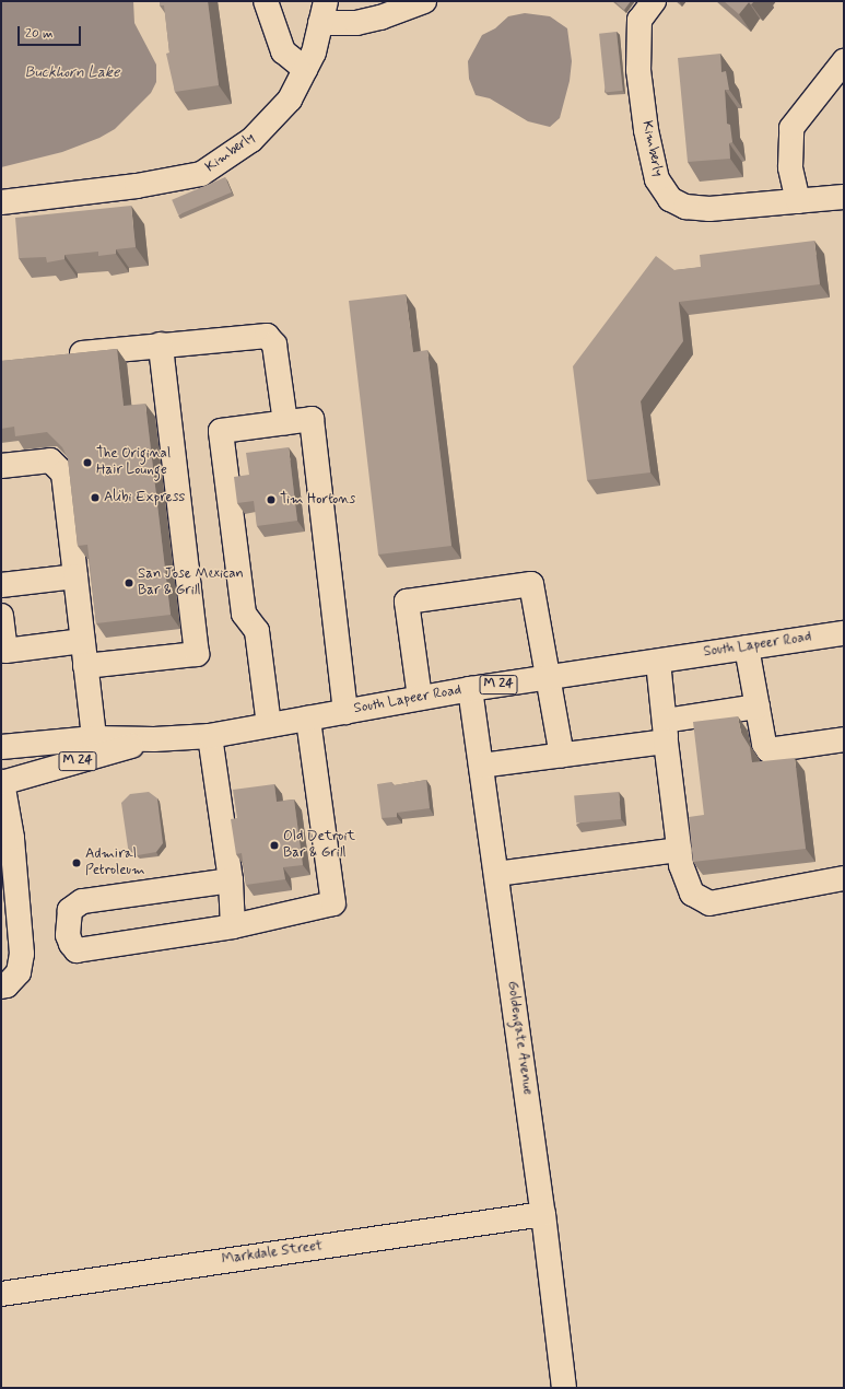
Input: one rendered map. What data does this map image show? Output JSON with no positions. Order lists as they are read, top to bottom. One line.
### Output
{"streets":{"street":["Kimberly","South Lapeer Road","M 24","Goldengate Avenue","Markdale Street"]},"crossings":[["South Lapeer Road","Goldengate Avenue"],["Goldengate Avenue","Markdale Street"]],"water":["Buckhorn Lake"],"places":["The Original Hair Lounge","Alibi Express","Tim Hortons","San Jose Mexican Bar & Grill","Old Detroit Bar & Grill","Admiral Petroleum"],"scale_bar":"20 m"}
